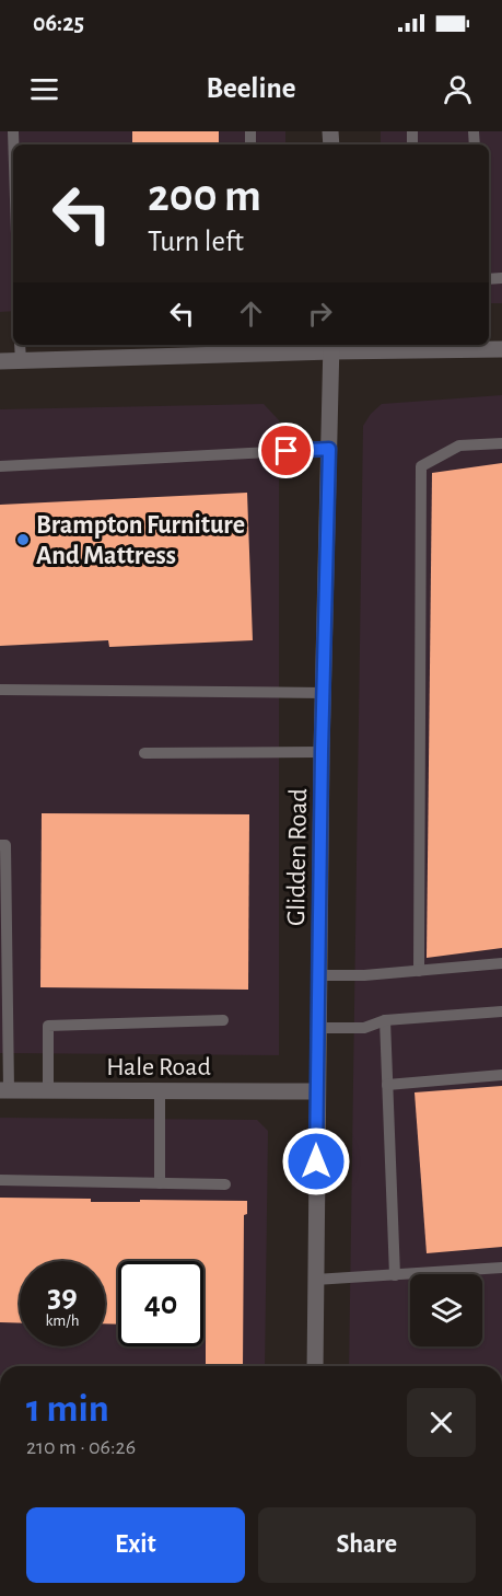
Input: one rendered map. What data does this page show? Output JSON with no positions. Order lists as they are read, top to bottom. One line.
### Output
{"streets":{"street":["Glidden Road","Hale Road"]},"crossings":[["Glidden Road","Hale Road"]],"places":["Brampton Furniture And Mattress"],"page":{"status":"06:25","header":"Beeline","turn":["200 m","Turn left"],"speed":"39 km/h","limit":"40","heading":["1 min","210 m · 06:26"],"buttons":["Exit","Share"]}}
